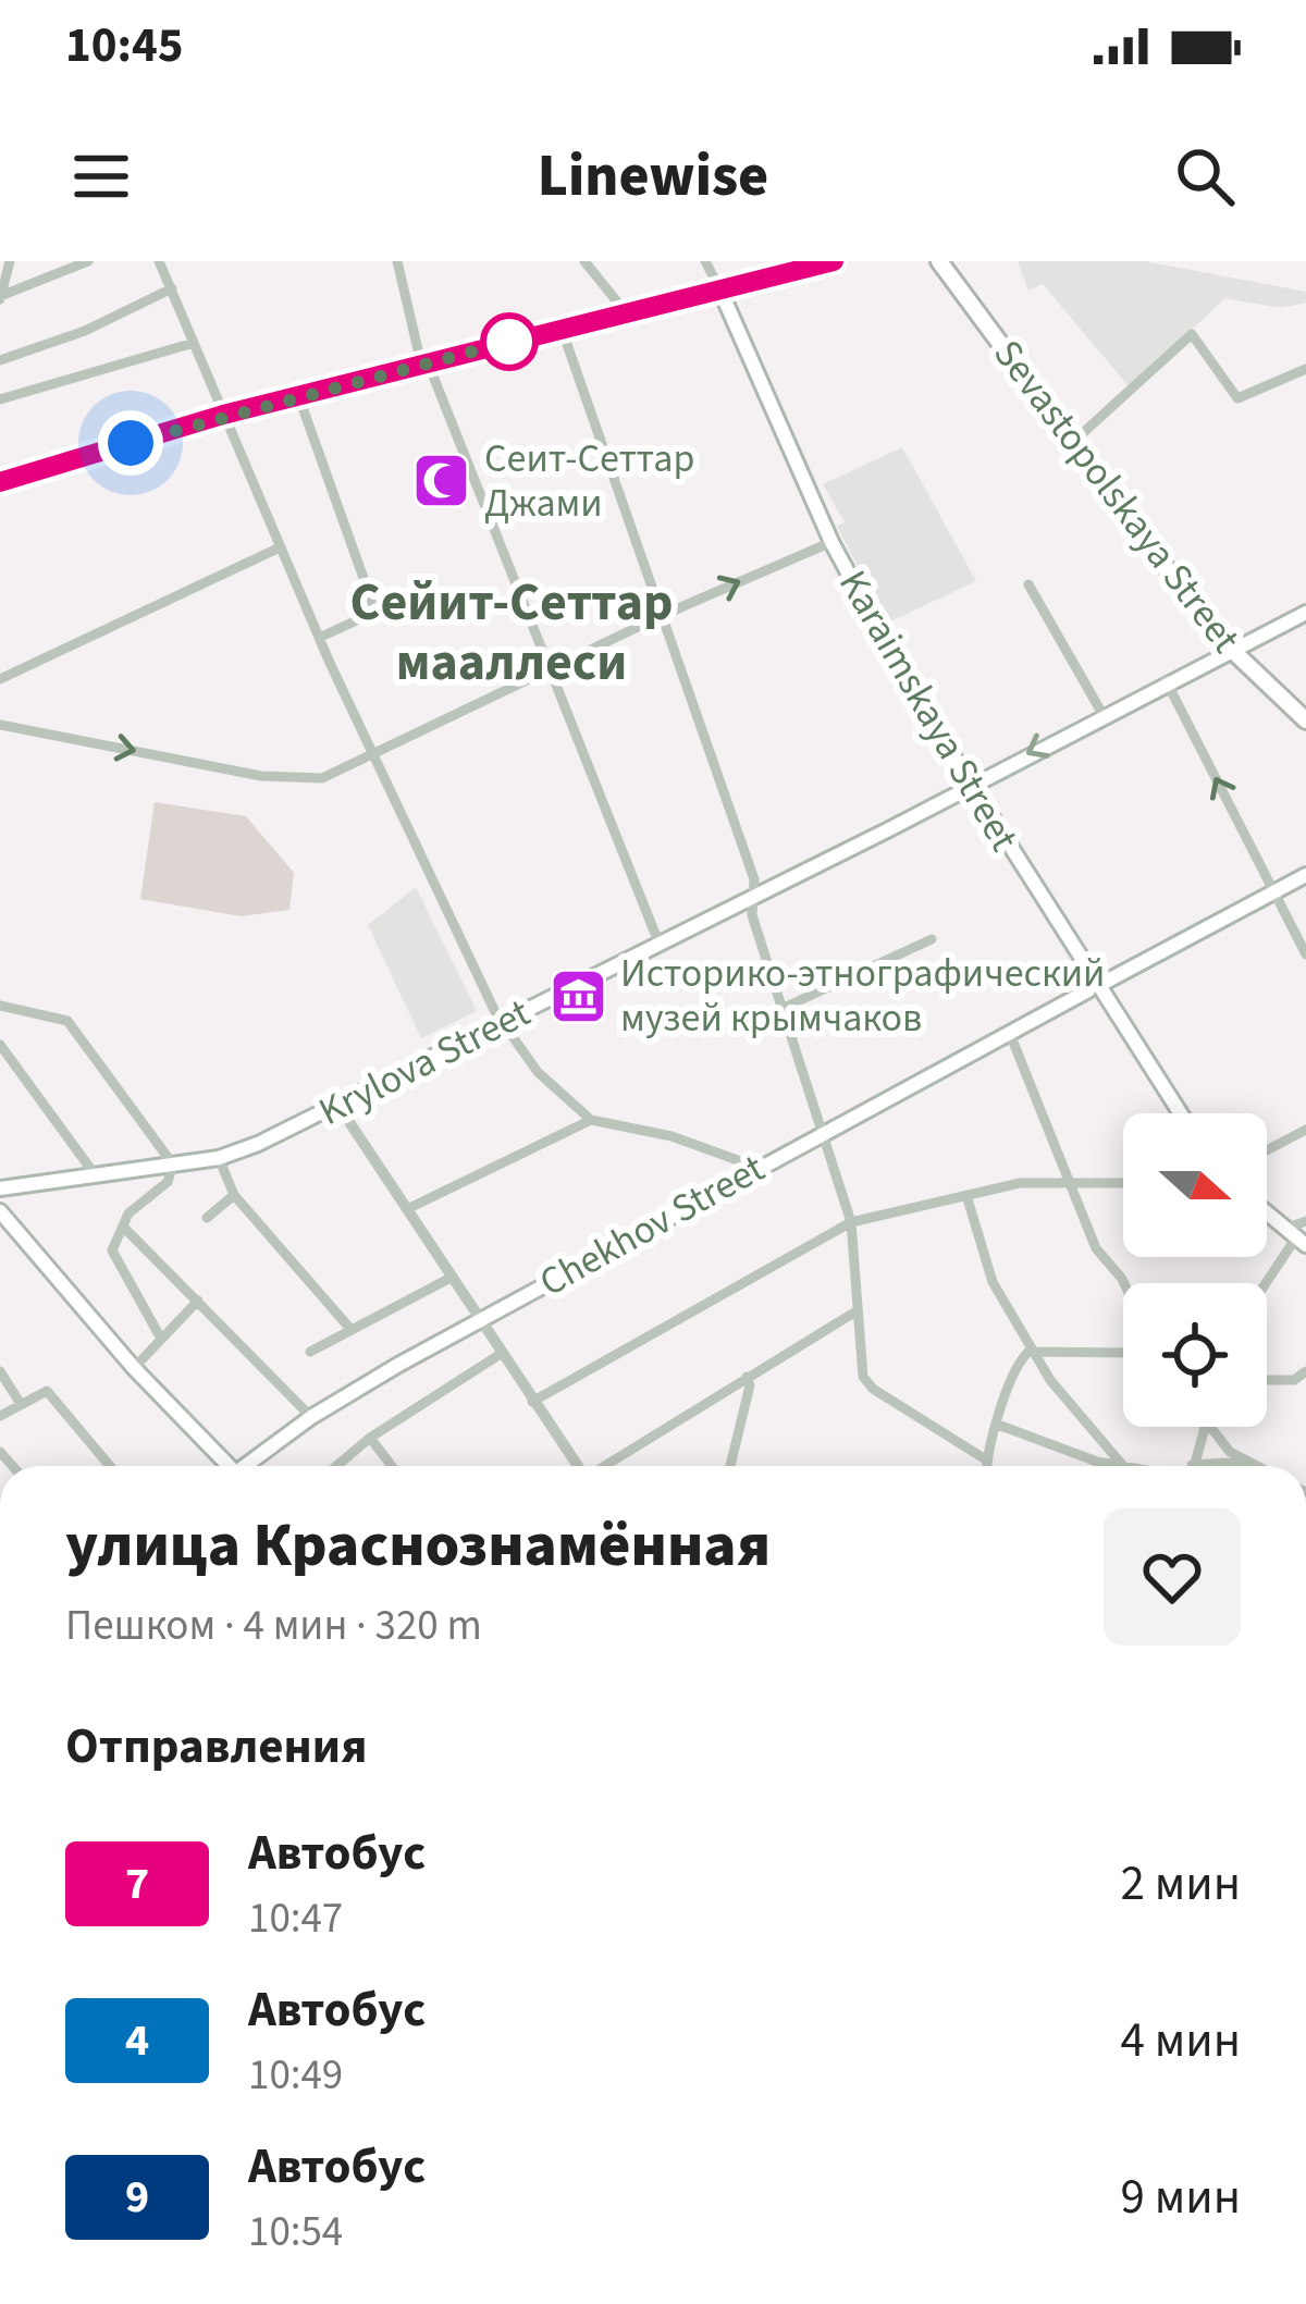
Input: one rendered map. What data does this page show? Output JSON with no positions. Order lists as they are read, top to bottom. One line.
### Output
{"streets":{"main road":["Sevastopolskaya Street","Karaimskaya Street","Krylova Street","Chekhov Street"]},"crossings":[["Sevastopolskaya Street","Krylova Street"],["Karaimskaya Street","Krylova Street"]],"districts":["Сейит-Сеттар мааллеси"],"places":{"mosque":["Сеит-Сеттар Джами"],"museum":["Историко-этнографический музей крымчаков"]},"lines":["bus line 7"],"north":"right","page":{"status":"10:45","header":"Linewise","heading":[["улица Краснознамённая","Пешком · 4 мин · 320 m"],"Отправления"],"list":[{"mark":"7","name":"Автобус","note":"10:47","value":"2 мин"},{"mark":"4","name":"Автобус","note":"10:49","value":"4 мин"},{"mark":"9","name":"Автобус","note":"10:54","value":"9 мин"}]}}
